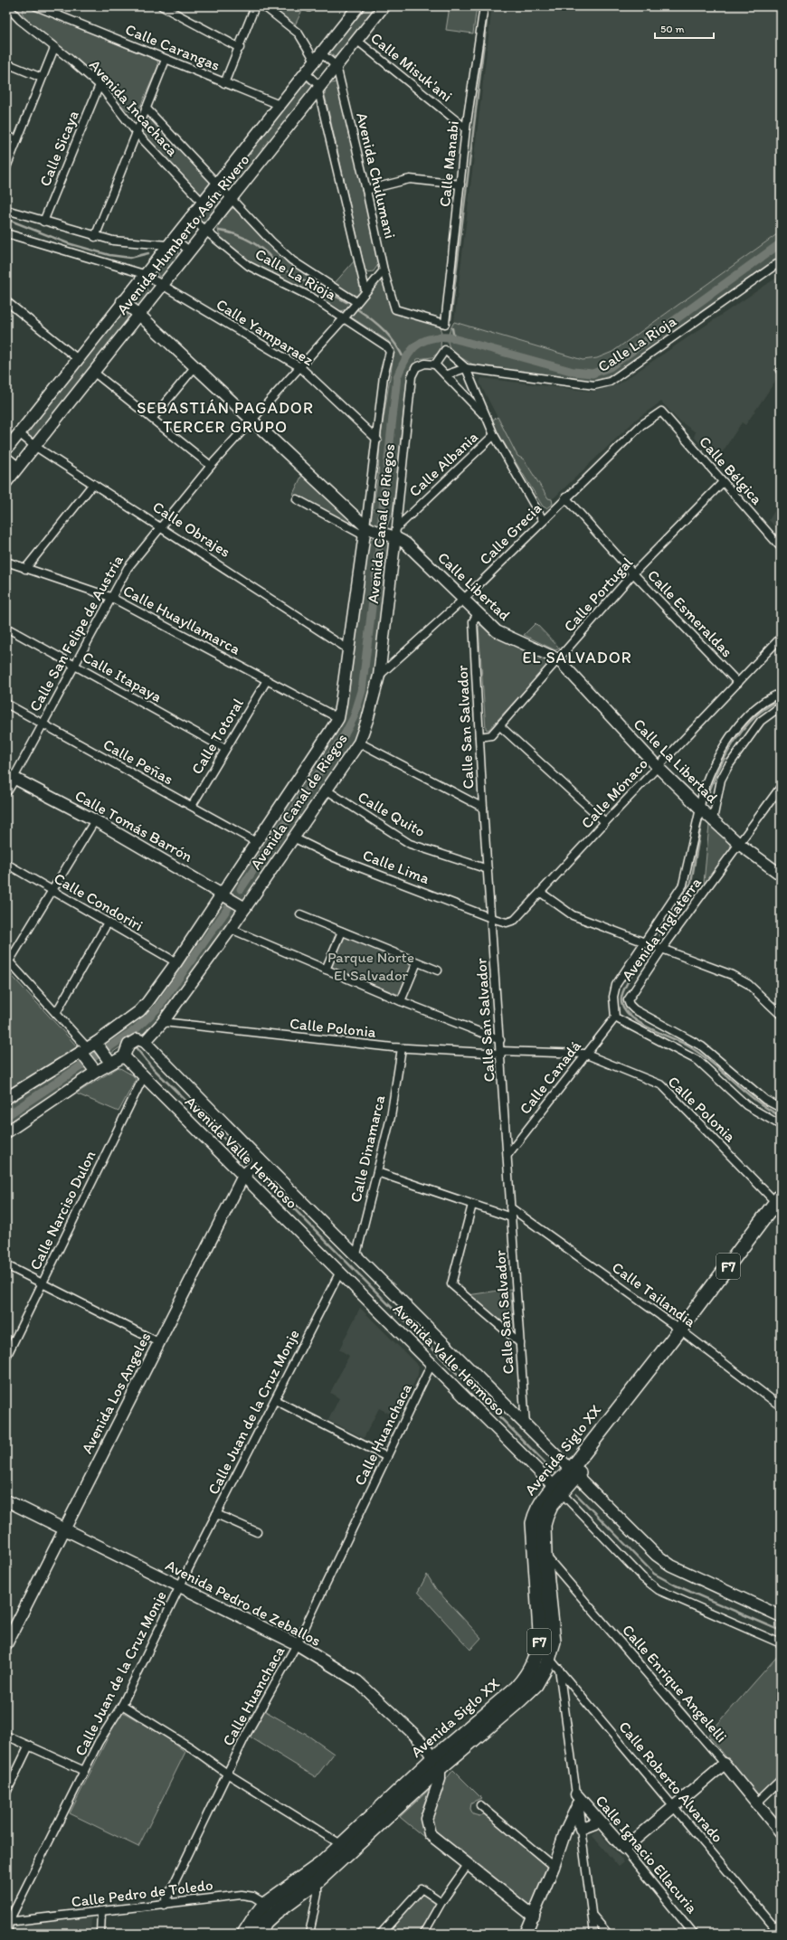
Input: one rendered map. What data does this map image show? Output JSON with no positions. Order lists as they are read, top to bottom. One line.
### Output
{"streets":{"highway":["F7","Avenida Siglo XX"],"street":["Calle Carangas","Calle Misuk'ani","Avenida Incachaca","Calle Sicaya","Calle Manabi","Avenida Chulumani","Avenida Humberto Asín Rivero","Calle La Rioja","Calle Yamparaez","Calle Albania","Calle Bélgica","Avenida Canal de Riegos","Calle Obrajes","Calle Grecia","Calle Libertad","Calle Portugal","Calle Esmeraldas","Calle Huayllamarca","Calle San Felipe de Austria","Calle Itapaya","Calle San Salvador","Calle Totoral","Calle La Libertad","Calle Peñas","Calle Mónaco","Calle Quito","Calle Tomás Barrón","Calle Lima","Calle Condoriri","Avenida Inglaterra","Calle Polonia","Calle Canadá","Calle Dinamarca","Avenida Valle Hermoso","Calle Narciso Dulon","Calle Tailandia","Avenida Los Angeles","Calle Juan de la Cruz Monje","Calle Huanchaca","Avenida Pedro de Zeballos","Calle Enrique Angelelli","Calle Roberto Alvarado","Calle Ignacio Ellacuria","Calle Pedro de Toledo"]},"crossings":[["Calle Carangas","Avenida Humberto Asín Rivero"],["Calle Misuk'ani","Calle Manabi"],["Calle Misuk'ani","Avenida Humberto Asín Rivero"],["Avenida Incachaca","Calle Sicaya"],["Avenida Incachaca","Avenida Humberto Asín Rivero"],["Avenida Incachaca","Calle La Rioja"],["Calle Manabi","Avenida Chulumani"],["Avenida Chulumani","Avenida Humberto Asín Rivero"],["Avenida Chulumani","Calle San Felipe de Austria"],["Avenida Humberto Asín Rivero","Calle La Rioja"],["Avenida Humberto Asín Rivero","Calle Yamparaez"],["Avenida Humberto Asín Rivero","Calle Obrajes"],["Calle La Rioja","Avenida Canal de Riegos"],["Calle La Rioja","Calle San Felipe de Austria"],["Calle Yamparaez","Avenida Canal de Riegos"],["Calle Yamparaez","Calle San Felipe de Austria"],["Calle Albania","Avenida Canal de Riegos"],["Calle Albania","Calle Libertad"],["Calle Bélgica","Calle Grecia"],["Calle Bélgica","Calle Portugal"],["Avenida Canal de Riegos","Calle Obrajes"],["Avenida Canal de Riegos","Calle Grecia"],["Avenida Canal de Riegos","Calle Libertad"],["Avenida Canal de Riegos","Calle Huayllamarca"],["Avenida Canal de Riegos","Calle Peñas"],["Avenida Canal de Riegos","Calle Quito"],["Avenida Canal de Riegos","Calle Tomás Barrón"],["Avenida Canal de Riegos","Calle Lima"],["Avenida Canal de Riegos","Calle Condoriri"],["Avenida Canal de Riegos","Calle Polonia"],["Avenida Canal de Riegos","Avenida Valle Hermoso"],["Calle Obrajes","Calle San Felipe de Austria"],["Calle Grecia","Calle Libertad"],["Calle Grecia","Calle Esmeraldas"],["Calle Libertad","Calle Portugal"],["Calle Libertad","Calle San Salvador"],["Calle Libertad","Calle La Libertad"],["Calle Portugal","Calle Esmeraldas"],["Calle Portugal","Calle San Salvador"],["Calle Portugal","Calle La Libertad"],["Calle Esmeraldas","Calle Mónaco"],["Calle Huayllamarca","Calle San Felipe de Austria"],["Calle Huayllamarca","Calle Totoral"],["Calle San Felipe de Austria","Calle Itapaya"],["Calle San Felipe de Austria","Calle Peñas"],["Calle San Felipe de Austria","Calle Tomás Barrón"],["Calle Itapaya","Calle Totoral"],["Calle San Salvador","Calle Mónaco"],["Calle San Salvador","Calle Quito"],["Calle San Salvador","Calle Lima"],["Calle San Salvador","Calle Polonia"],["Calle San Salvador","Calle Canadá"],["Calle San Salvador","Avenida Valle Hermoso"],["Calle San Salvador","Calle Tailandia"],["Calle Totoral","Calle Peñas"],["Calle La Libertad","Calle Mónaco"],["Calle La Libertad","Avenida Inglaterra"],["Calle Mónaco","Calle Lima"],["Avenida Inglaterra","Calle Canadá"],["Calle Polonia","Calle Canadá"],["Calle Polonia","Calle Dinamarca"],["Calle Polonia","Avenida Siglo XX"],["Calle Dinamarca","Avenida Valle Hermoso"],["Avenida Valle Hermoso","Calle Narciso Dulon"],["Avenida Valle Hermoso","Avenida Los Angeles"],["Avenida Valle Hermoso","Calle Juan de la Cruz Monje"],["Avenida Valle Hermoso","Calle Huanchaca"],["Avenida Valle Hermoso","Avenida Siglo XX"],["Calle Tailandia","Avenida Siglo XX"],["Avenida Los Angeles","Avenida Pedro de Zeballos"],["Calle Juan de la Cruz Monje","Avenida Pedro de Zeballos"],["Calle Juan de la Cruz Monje","Calle Pedro de Toledo"],["Calle Huanchaca","Avenida Pedro de Zeballos"],["Calle Huanchaca","Calle Pedro de Toledo"],["Avenida Siglo XX","Avenida Pedro de Zeballos"],["Avenida Siglo XX","Calle Enrique Angelelli"],["Avenida Siglo XX","Calle Roberto Alvarado"],["Avenida Siglo XX","Calle Pedro de Toledo"]],"districts":["SEBASTIÁN PAGADOR TERCER GRUPO","EL SALVADOR"],"parks":["Parque Norte El Salvador"],"scale_bar":"50 m"}
